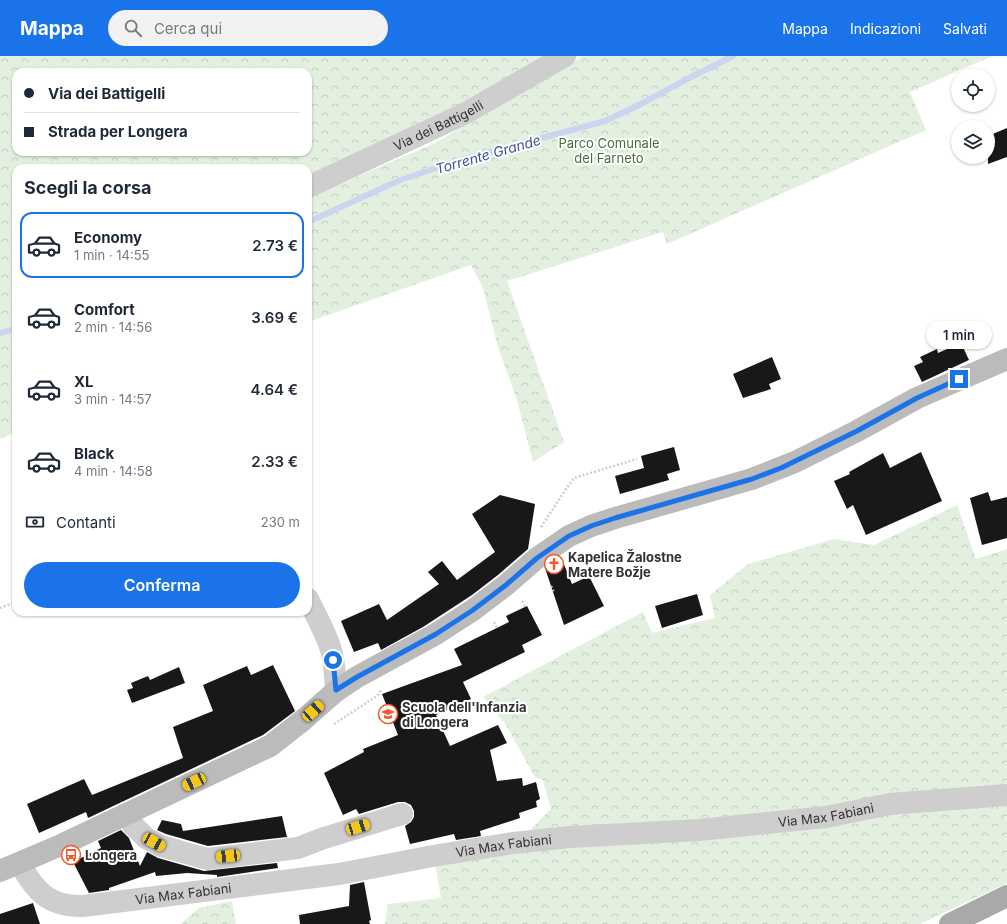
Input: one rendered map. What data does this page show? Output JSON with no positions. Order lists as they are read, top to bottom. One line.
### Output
{"streets":{"street":["Via dei Battigelli","Via Max Fabiani"]},"water":["Torrente Grande"],"parks":["Parco Comunale del Farneto"],"places":{"church":["Kapelica Žalostne Matere Božje"],"school or university":["Scuola dell'Infanzia di Longera"],"bus stop":["Longera"]},"page":{"header":"Mappa","search":"Cerca qui","nav":["Mappa","Indicazioni","Salvati"],"banner":["Via dei Battigelli","Strada per Longera"],"heading":"Scegli la corsa","list":[{"name":"Economy","note":"1 min · 14:55","value":"2.73 €"},{"name":"Comfort","note":"2 min · 14:56","value":"3.69 €"},{"name":"XL","note":"3 min · 14:57","value":"4.64 €"},{"name":"Black","note":"4 min · 14:58","value":"2.33 €"}],"bubble":"1 min","pay":["Contanti","230 m"],"buttons":"Conferma"}}
